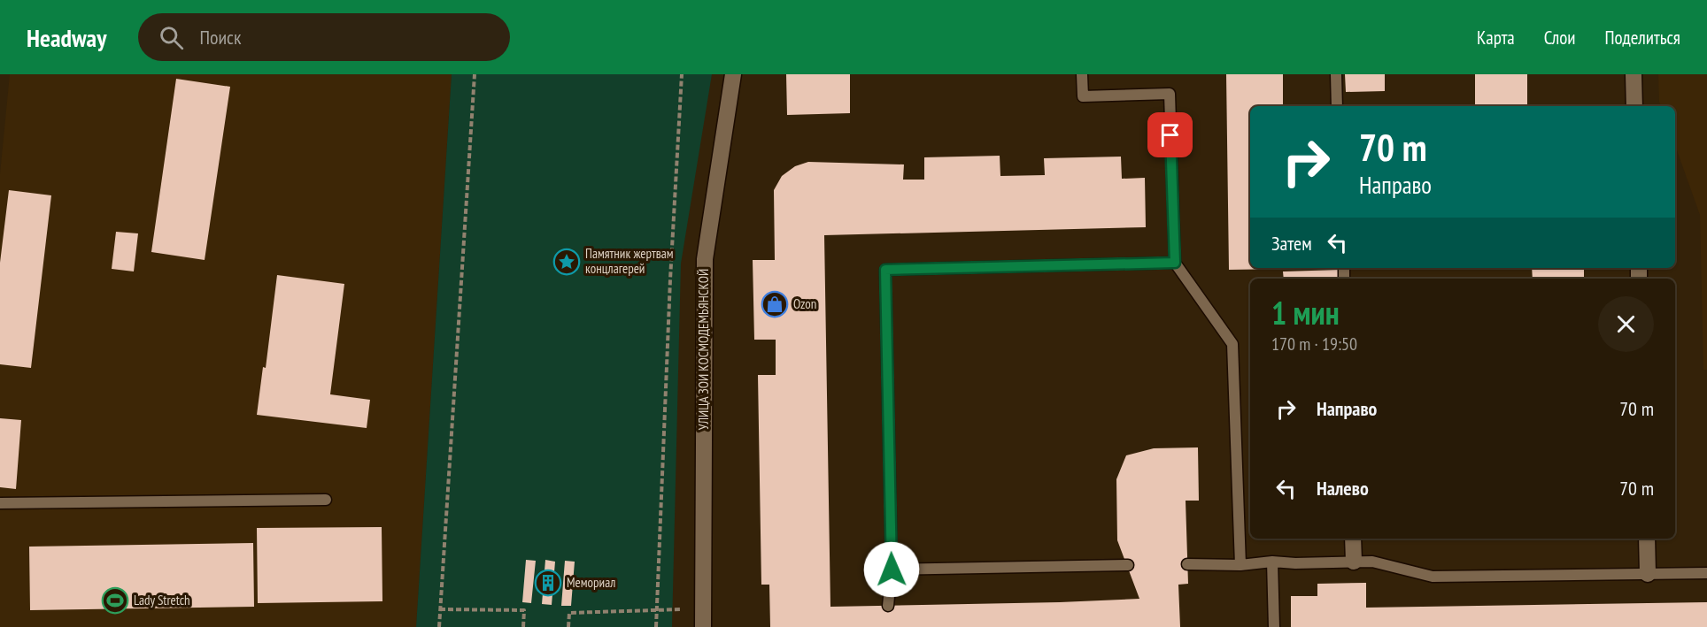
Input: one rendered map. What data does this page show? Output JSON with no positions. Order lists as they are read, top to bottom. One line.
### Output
{"streets":{"street":["УЛИЦА ЗОИ КОСМОДЕМЬЯНСКОЙ"]},"places":{"place":["Памятник жертвам концлагерей"],"shop":["Ozon"],"building":["Мемориал"],"sports":["Lady Stretch"]},"page":{"header":"Headway","search":"Поиск","nav":["Карта","Слои","Поделиться"],"turn":["70 m","Направо"],"then":"Затем","heading":["1 мин","170 m · 19:50"],"list":[{"name":"Направо","value":"70 m"},{"name":"Налево","value":"70 m"}]}}
